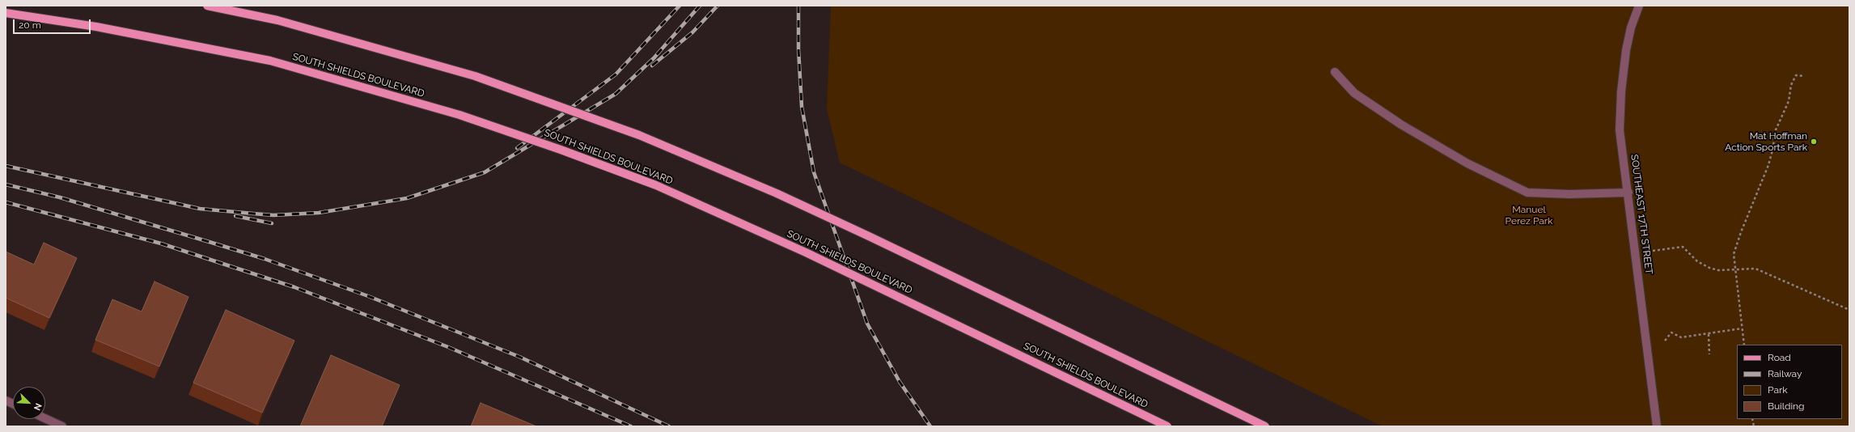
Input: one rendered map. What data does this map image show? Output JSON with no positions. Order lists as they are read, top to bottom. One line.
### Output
{"streets":{"main road":["SOUTH SHIELDS BOULEVARD"],"street":["SOUTHEAST 17TH STREET"]},"parks":["Manuel Perez Park"],"places":["Mat Hoffman Action Sports Park"],"legend":["Road","Railway","Park","Building"],"scale_bar":"20 m","north":"bottom right"}
